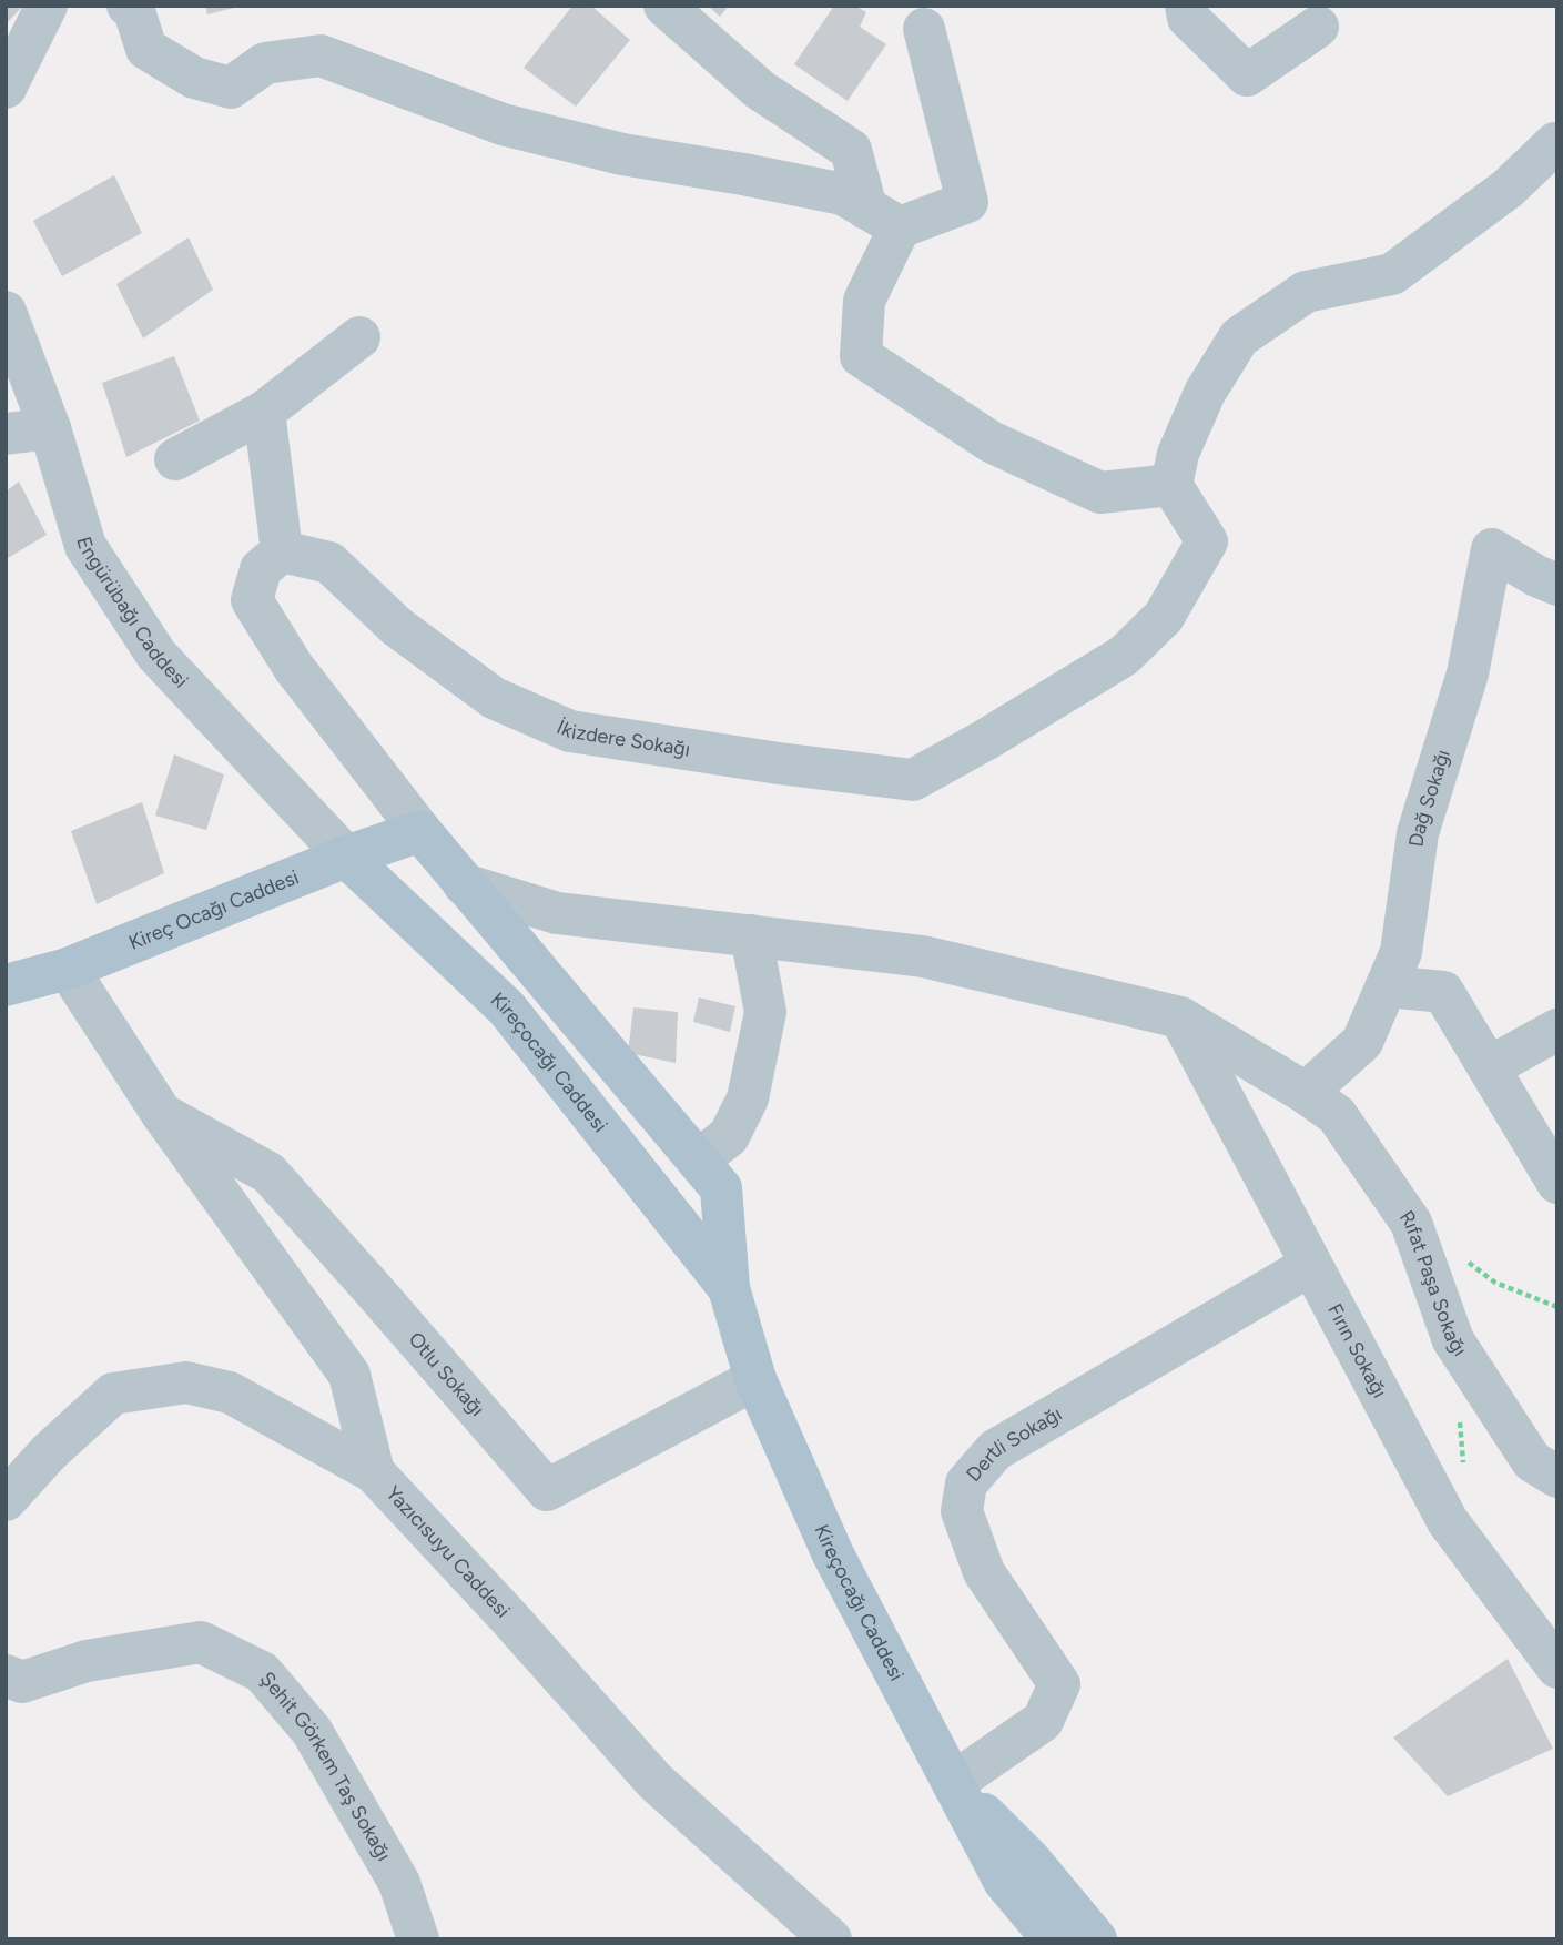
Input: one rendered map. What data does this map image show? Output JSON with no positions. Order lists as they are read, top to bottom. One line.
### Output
{"streets":{"main road":["Kireç Ocağı Caddesi","Kireçocağı Caddesi"],"street":["Engürübağı Caddesi","İkizdere Sokağı","Dağ Sokağı","Rıfat Paşa Sokağı","Fırın Sokağı","Otlu Sokağı","Dertli Sokağı","Yazıcısuyu Caddesi","Şehit Görkem Taş Sokağı"]},"crossings":[["Engürübağı Caddesi","Kireç Ocağı Caddesi"],["Engürübağı Caddesi","Kireçocağı Caddesi"],["Dağ Sokağı","Rıfat Paşa Sokağı"],["Kireç Ocağı Caddesi","Kireçocağı Caddesi"],["Kireçocağı Caddesi","Rıfat Paşa Sokağı"],["Kireçocağı Caddesi","Otlu Sokağı"],["Kireçocağı Caddesi","Dertli Sokağı"],["Rıfat Paşa Sokağı","Fırın Sokağı"],["Fırın Sokağı","Dertli Sokağı"]]}
